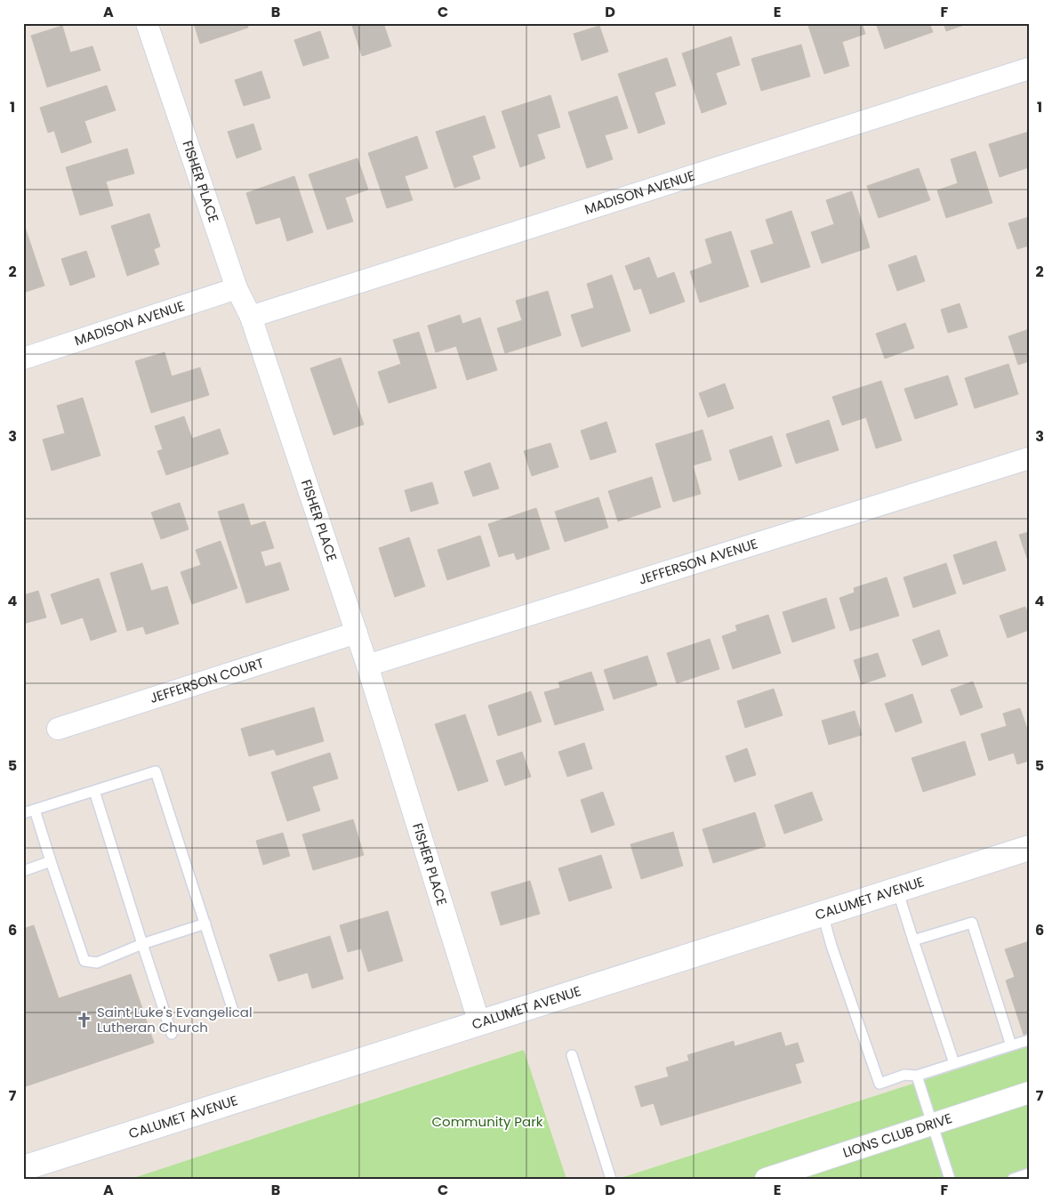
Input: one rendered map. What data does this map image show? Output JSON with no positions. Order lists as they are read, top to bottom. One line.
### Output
{"streets":{"main road":["CALUMET AVENUE"],"street":["FISHER PLACE","MADISON AVENUE","JEFFERSON AVENUE","JEFFERSON COURT","LIONS CLUB DRIVE"]},"crossings":[["FISHER PLACE","MADISON AVENUE"],["FISHER PLACE","JEFFERSON AVENUE"],["FISHER PLACE","JEFFERSON COURT"],["FISHER PLACE","CALUMET AVENUE"]],"parks":["Community Park"],"places":{"church":["Saint Luke's Evangelical Lutheran Church"]},"grid":{"columns":["A","B","C","D","E","F"],"rows":["1","2","3","4","5","6","7"]}}
